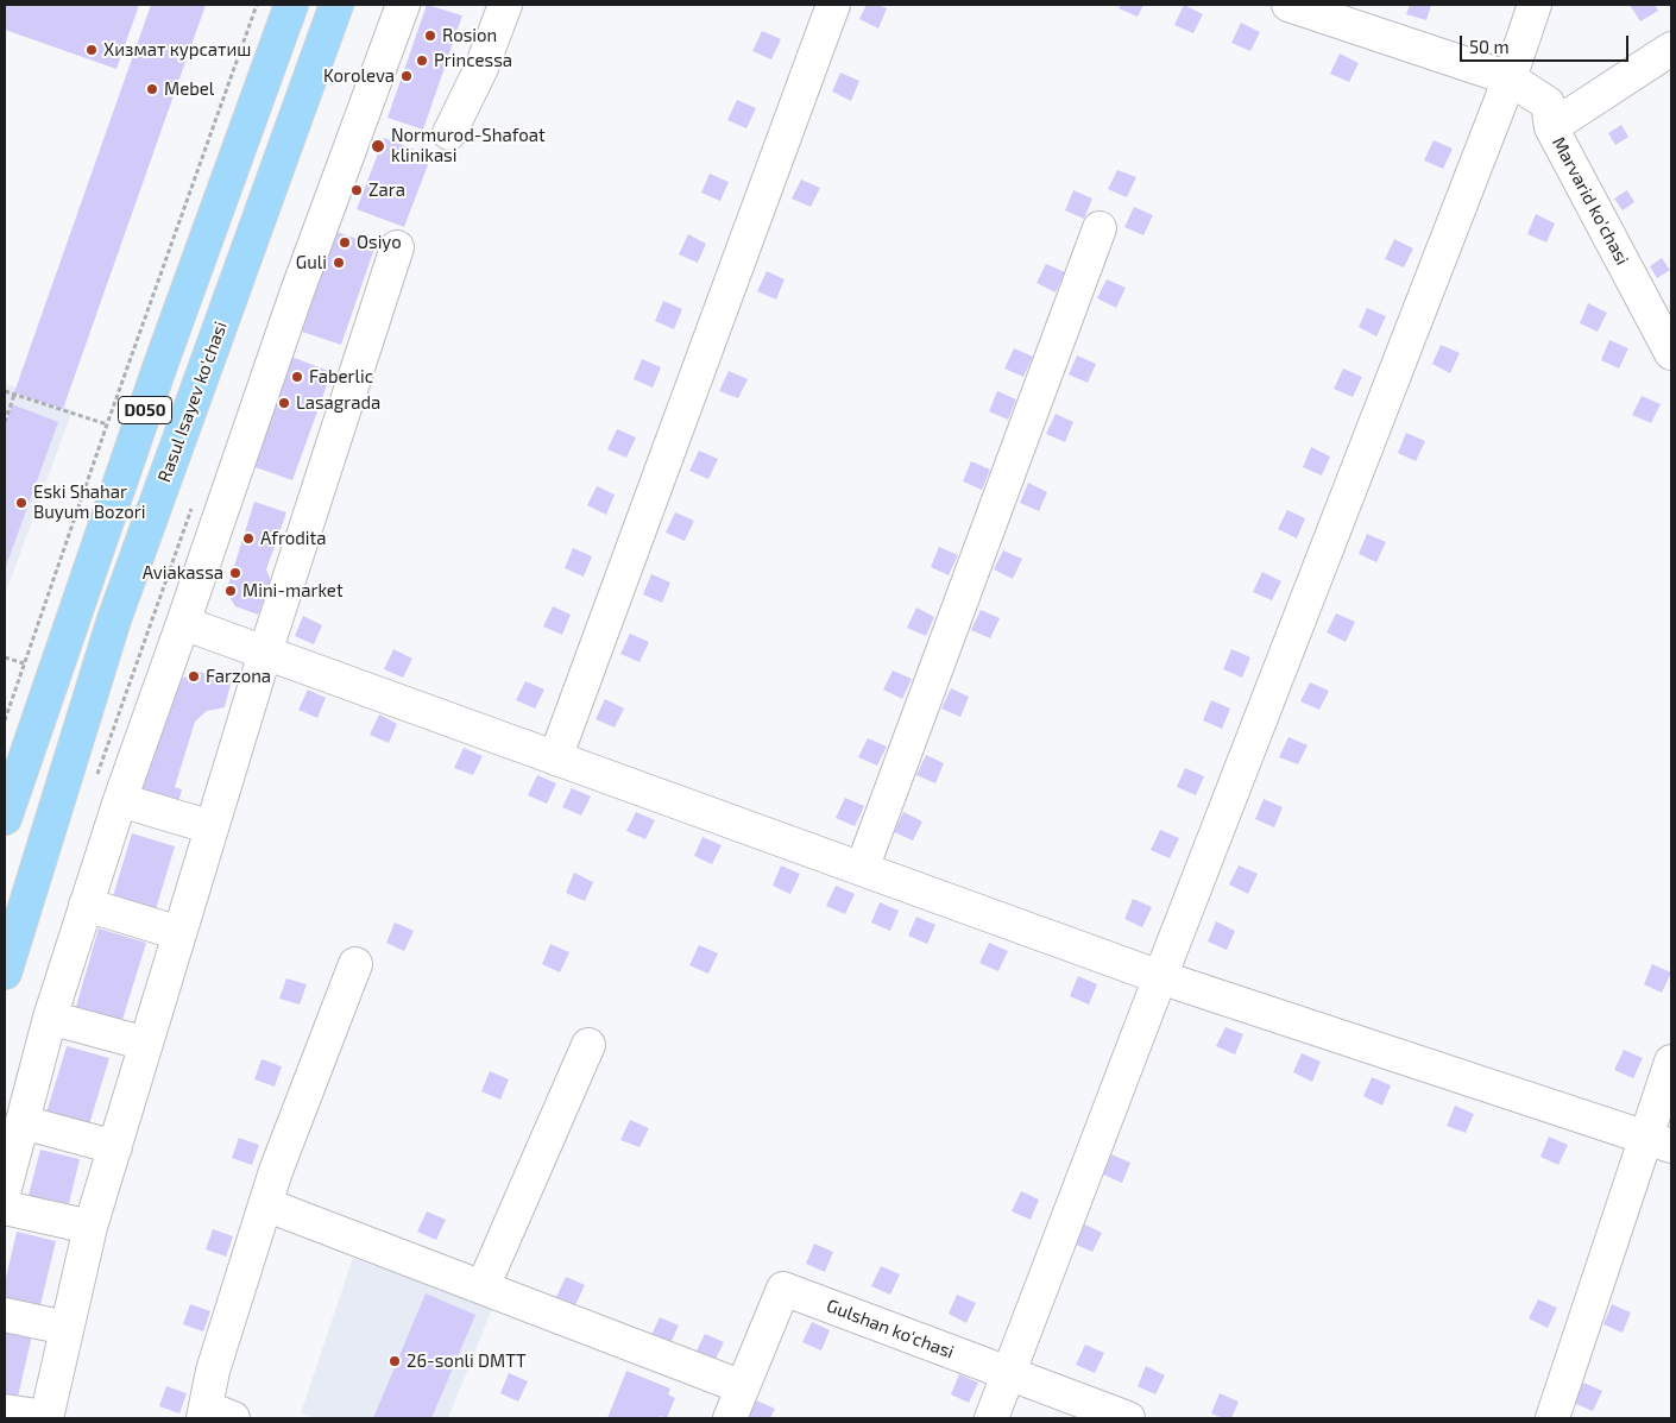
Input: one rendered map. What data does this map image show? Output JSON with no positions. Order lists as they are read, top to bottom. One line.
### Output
{"streets":{"main road":["Rasul Isayev ko'chasi","D050"],"street":["Marvarid ko'chasi","Gulshan ko'chasi"]},"places":["Rosion","Хизмат курсатиш","Princessa","Koroleva","Mebel","Normurod-Shafoat klinikasi","Zara","Osiyo","Guli","Faberlic","Lasagrada","Eski Shahar Buyum Bozori","Afrodita","Aviakassa","Mini-market","Farzona","26-sonli DMTT"],"scale_bar":"50 m"}
